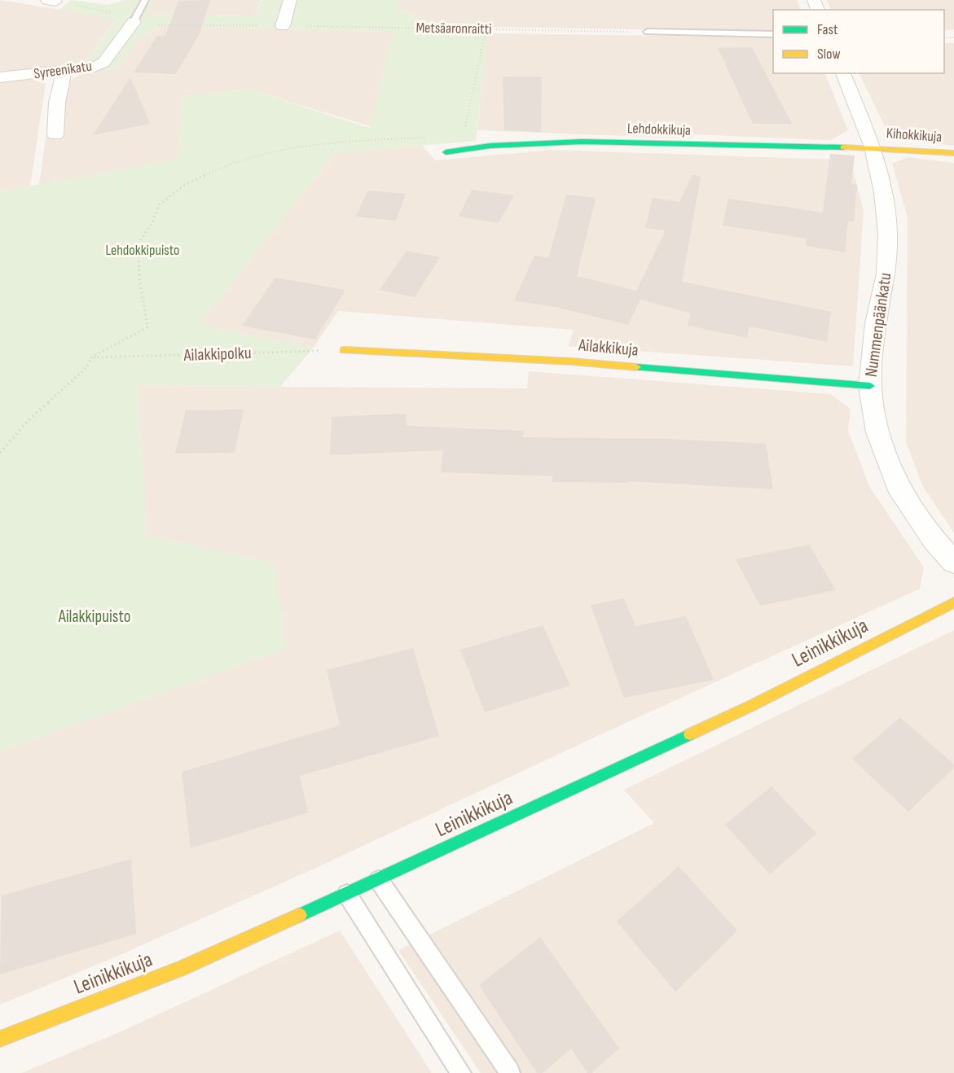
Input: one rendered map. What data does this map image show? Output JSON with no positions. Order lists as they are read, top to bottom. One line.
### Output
{"streets":{"street":["Syreenikatu","Lehdokkikuja","Kihokkikuja","Nummenpäänkatu","Ailakkikuja","Leinikkikuja"],"path":["Metsäaronraitti","Ailakkipolku"]},"crossings":[["Metsäaronraitti","Syreenikatu"],["Lehdokkikuja","Kihokkikuja"],["Lehdokkikuja","Nummenpäänkatu"],["Kihokkikuja","Nummenpäänkatu"],["Nummenpäänkatu","Ailakkikuja"],["Ailakkikuja","Ailakkipolku"]],"parks":["Lehdokkipuisto","Ailakkipuisto"],"legend":["Fast","Slow"]}
